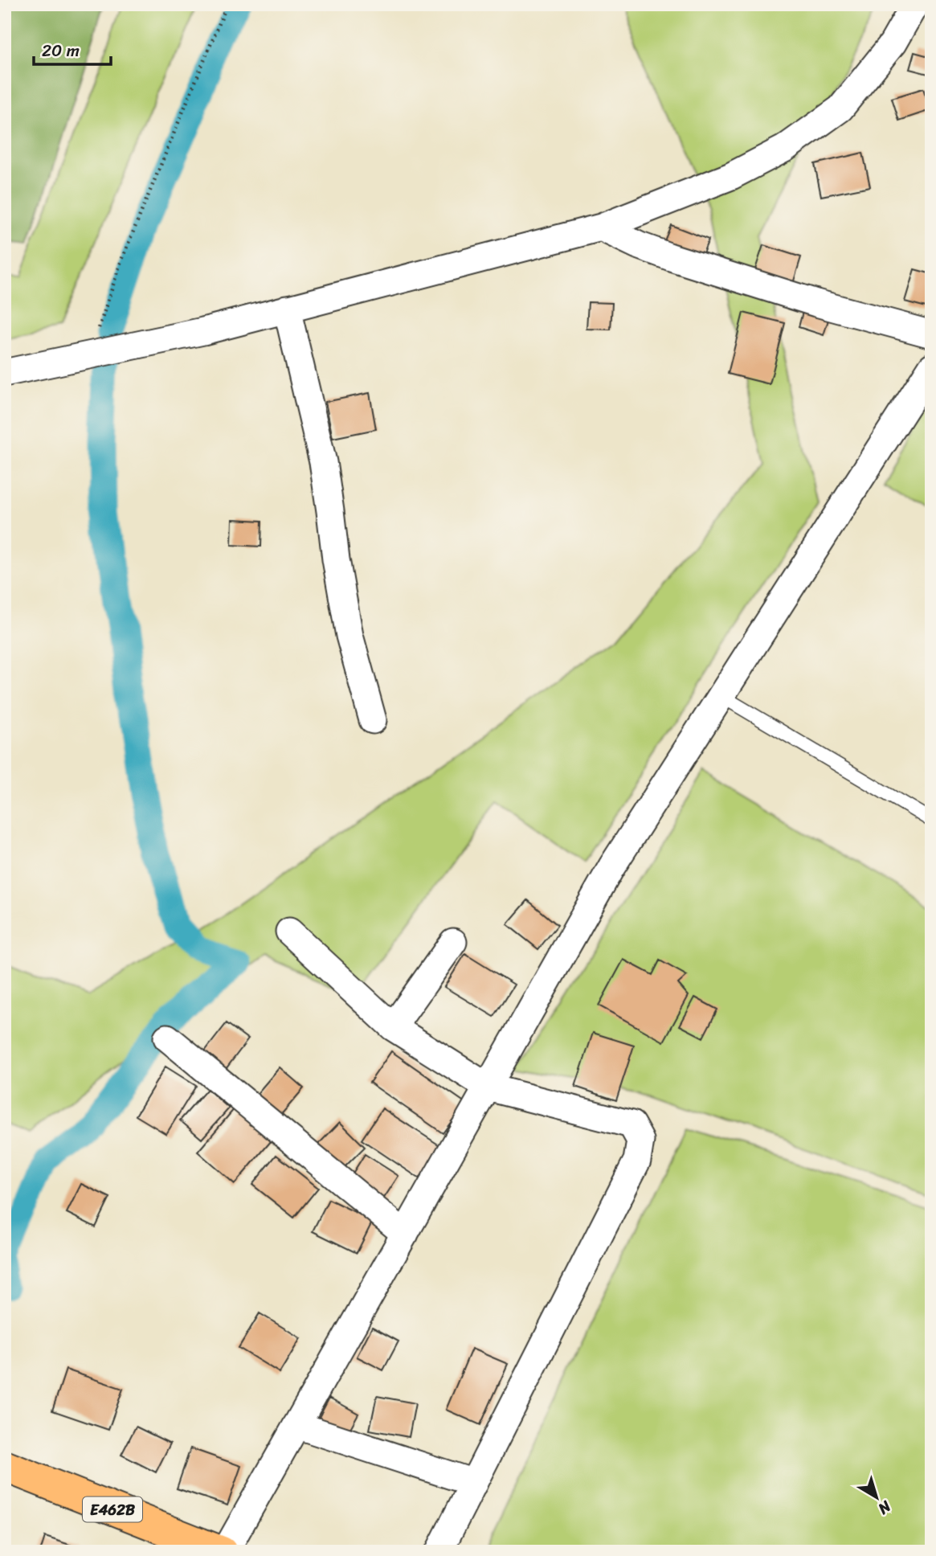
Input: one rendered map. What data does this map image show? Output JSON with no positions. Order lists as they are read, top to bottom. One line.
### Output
{"streets":{"main road":["E462B"]},"scale_bar":"20 m","north":"bottom right"}
